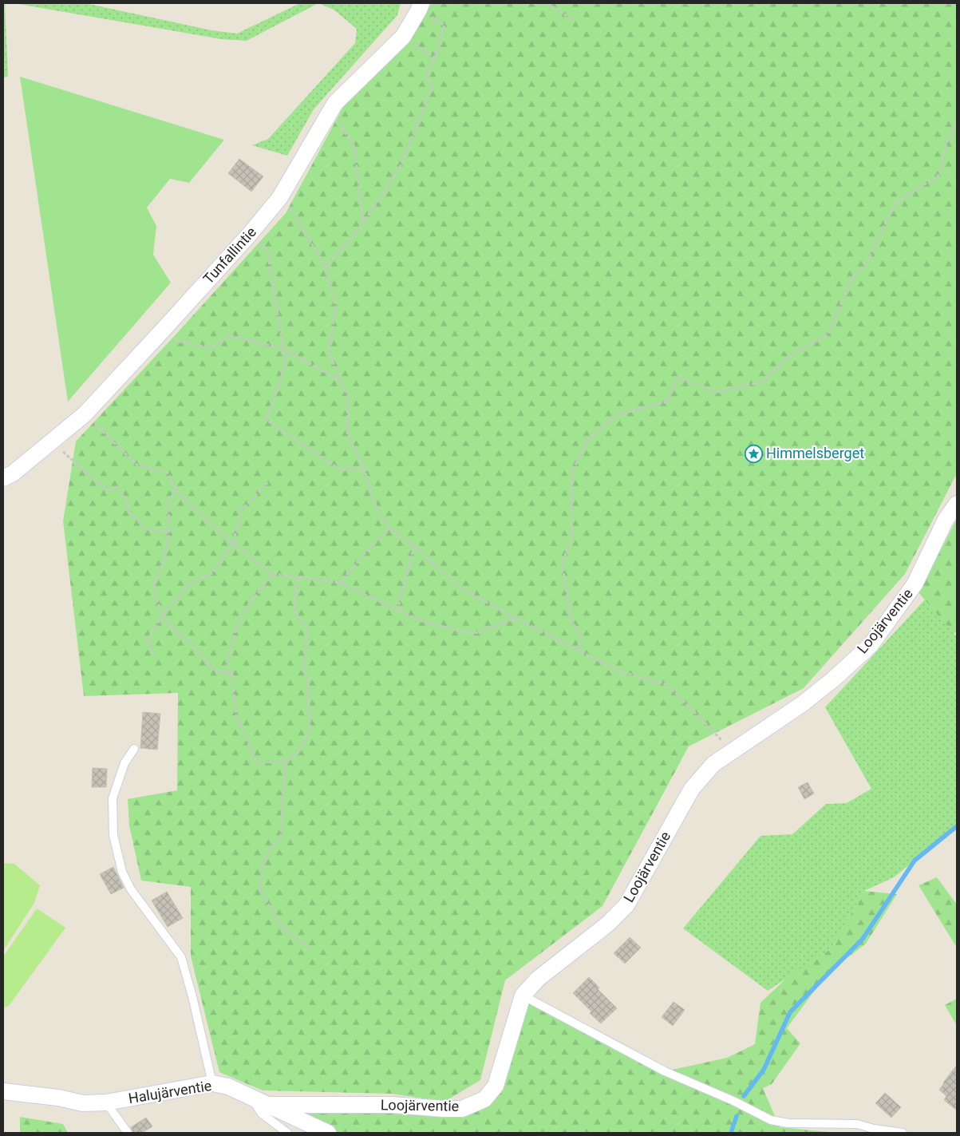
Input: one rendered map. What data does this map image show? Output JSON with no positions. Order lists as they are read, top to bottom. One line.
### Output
{"streets":{"street":["Tunfallintie","Loojärventie","Halujärventie"]},"crossings":[["Loojärventie","Halujärventie"]],"places":{"place":["Himmelsberget"]}}
